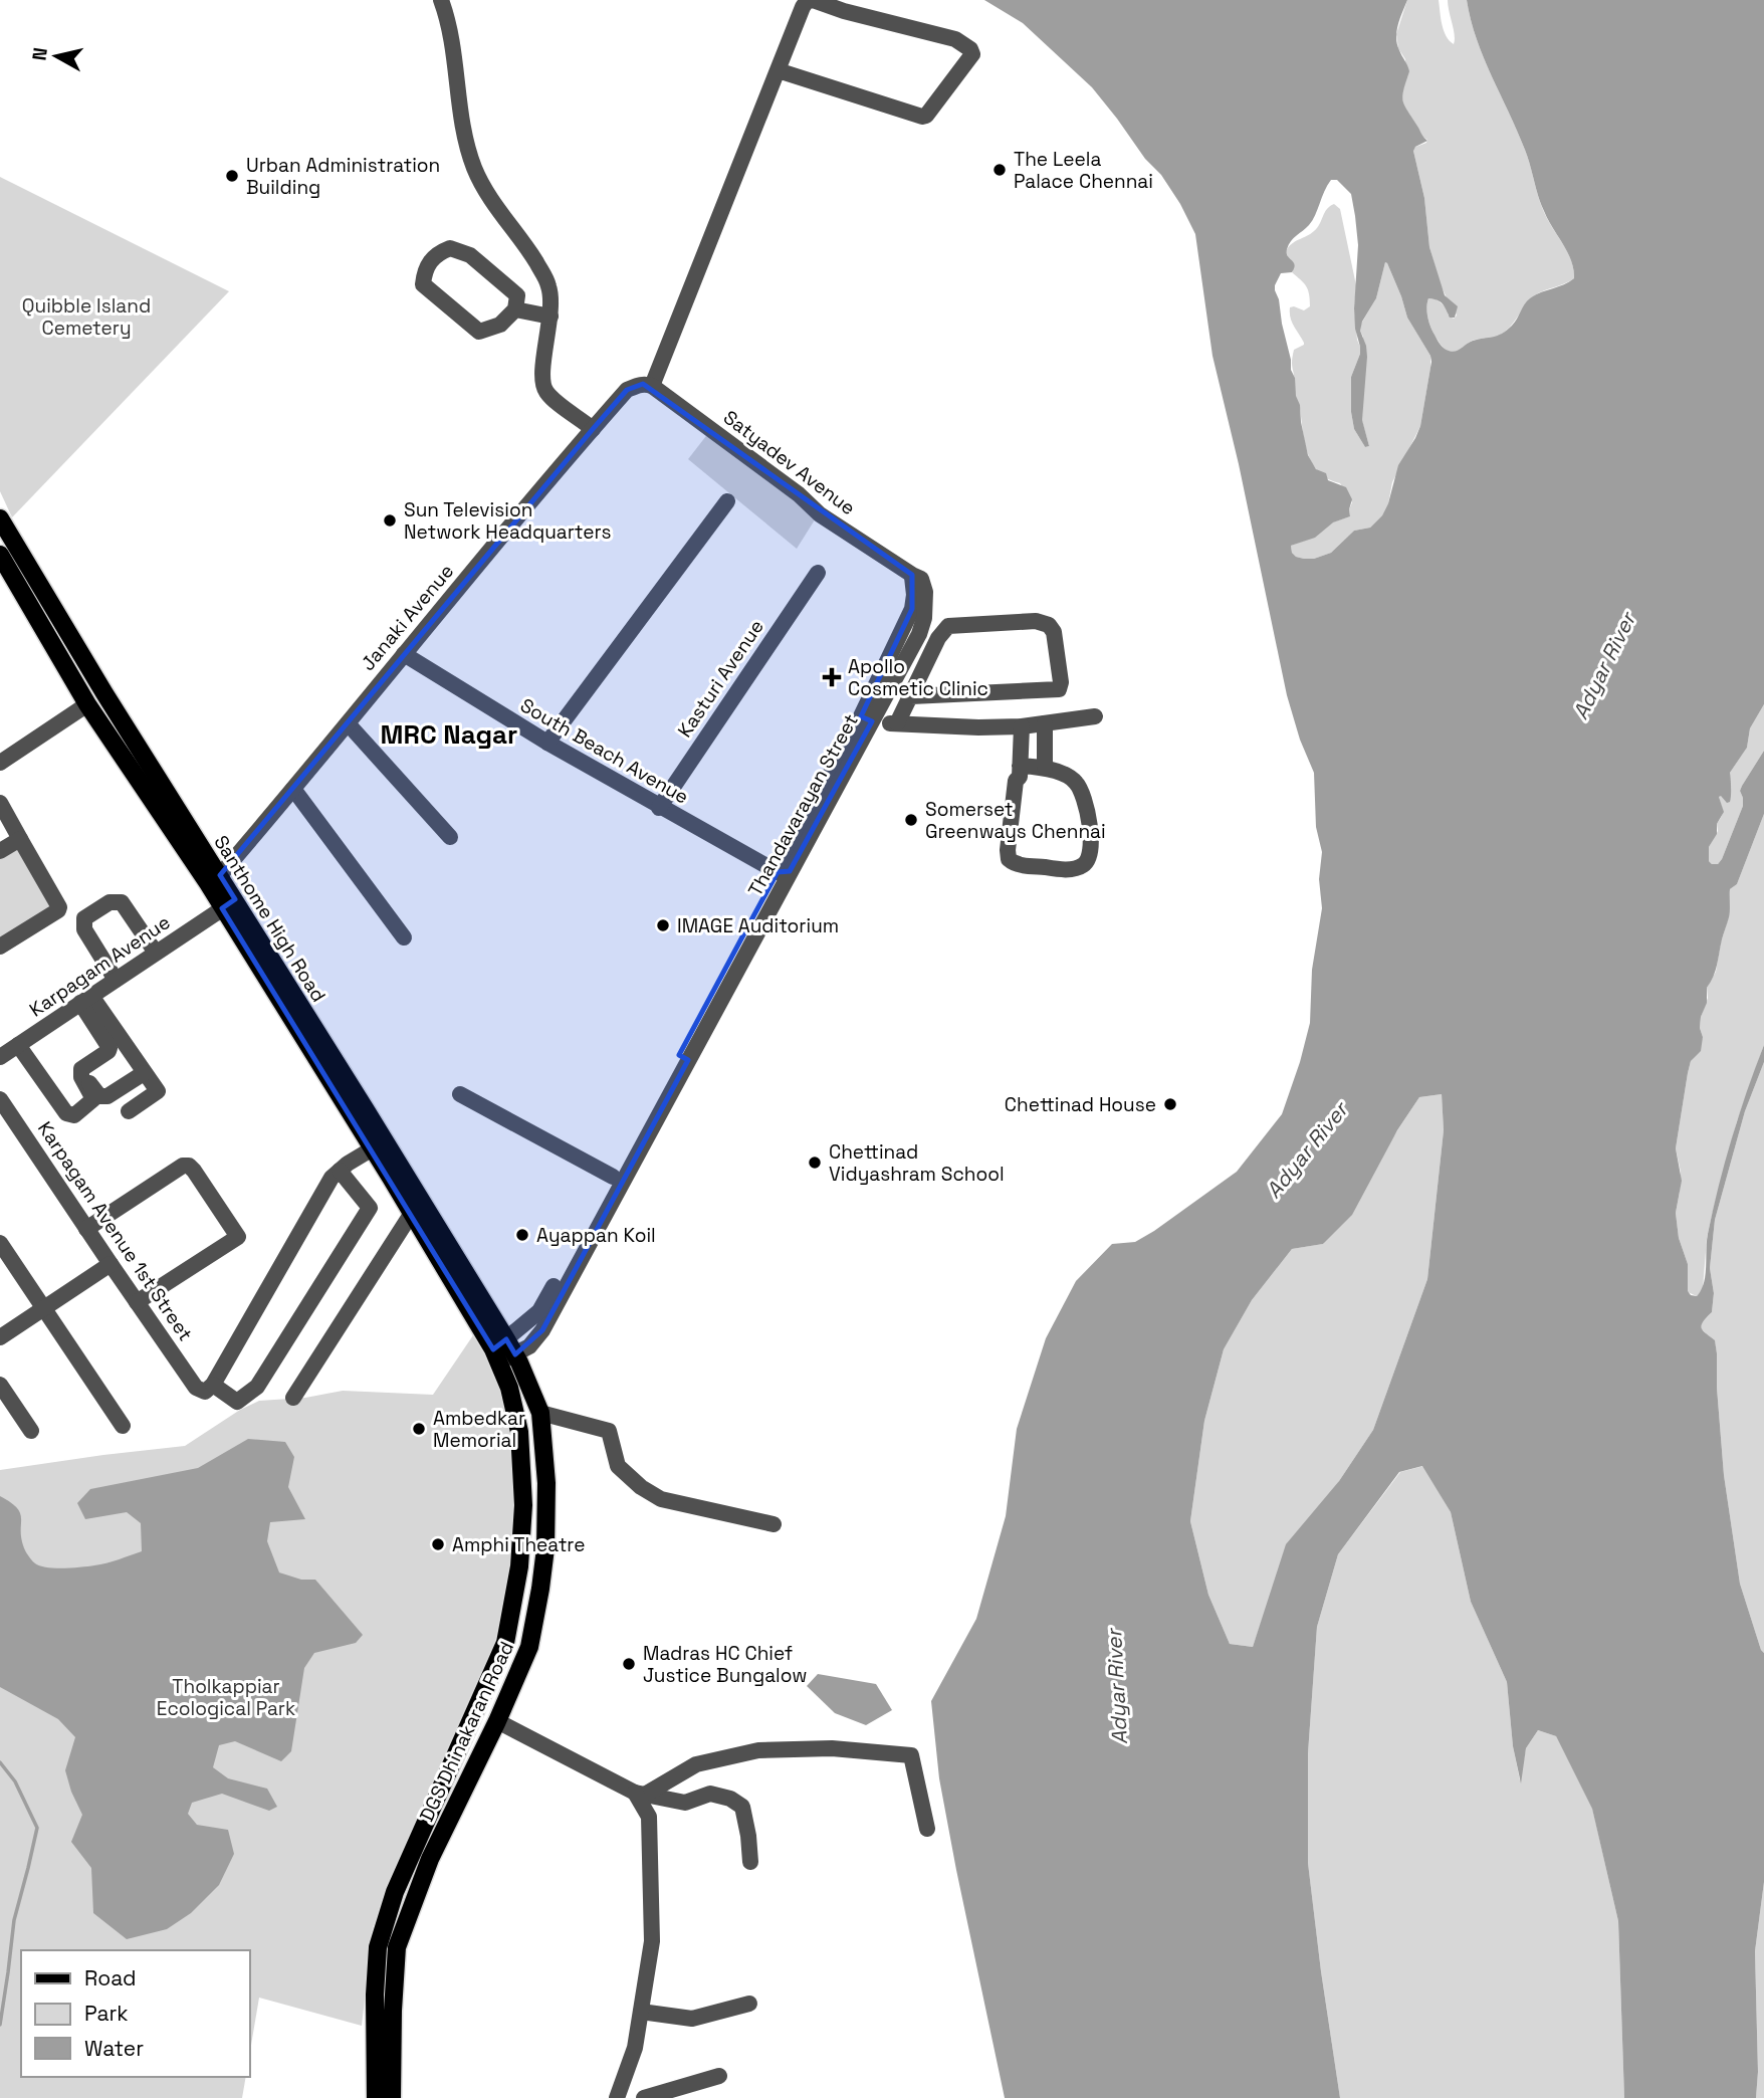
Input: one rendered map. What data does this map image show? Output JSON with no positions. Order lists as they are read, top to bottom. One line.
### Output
{"streets":{"main road":["Santhome High Road","DGS Dhinakaran Road"],"street":["Satyadev Avenue","Janaki Avenue","Kasturi Avenue","South Beach Avenue","Thandavarayan Street","Karpagam Avenue","Karpagam Avenue 1st Street"]},"crossings":[["Satyadev Avenue","Janaki Avenue"],["Satyadev Avenue","Thandavarayan Street"],["Janaki Avenue","South Beach Avenue"],["Janaki Avenue","Santhome High Road"],["Kasturi Avenue","South Beach Avenue"],["South Beach Avenue","Thandavarayan Street"],["Thandavarayan Street","Santhome High Road"],["Thandavarayan Street","DGS Dhinakaran Road"],["Santhome High Road","Karpagam Avenue"],["Santhome High Road","DGS Dhinakaran Road"]],"districts":["MRC Nagar"],"water":["Adyar River"],"parks":["Quibble Island Cemetery","Tholkappiar Ecological Park"],"places":{"other":["The Leela Palace Chennai","Urban Administration Building","Sun Television Network Headquarters","Somerset Greenways Chennai","IMAGE Auditorium","Chettinad House","Chettinad Vidyashram School","Ayappan Koil","Ambedkar Memorial","Amphi Theatre","Madras HC Chief Justice Bungalow"],"health":["Apollo Cosmetic Clinic"]},"legend":["Road","Park","Water"],"north":"left"}
